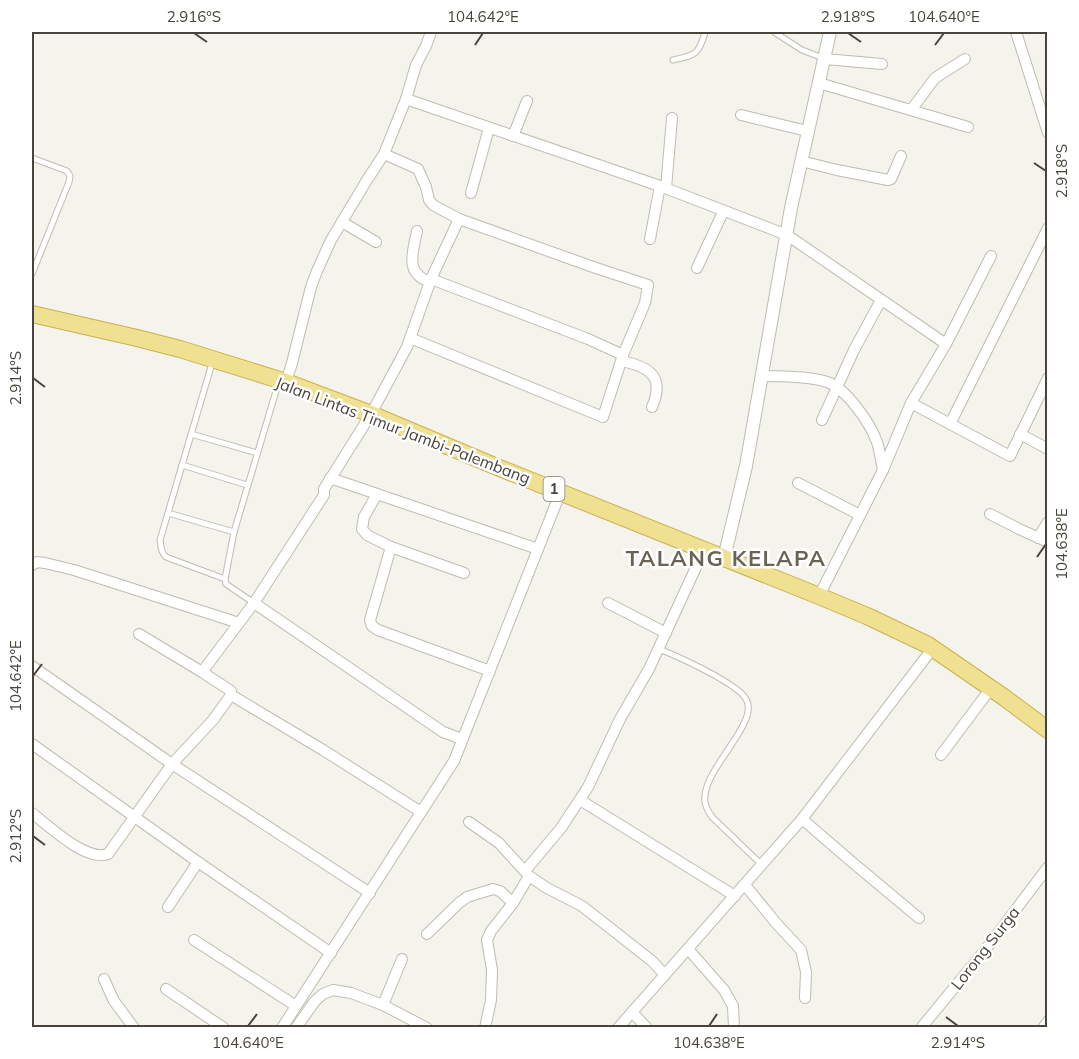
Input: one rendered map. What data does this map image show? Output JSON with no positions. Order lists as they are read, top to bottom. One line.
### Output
{"streets":{"highway":["Jalan Lintas Timur Jambi-Palembang","1"],"street":["Lorong Surga"]},"districts":["TALANG KELAPA"],"coordinates":["2.916°S","104.642°E","2.918°S","104.640°E","2.914°S","104.638°E","2.912°S"]}
